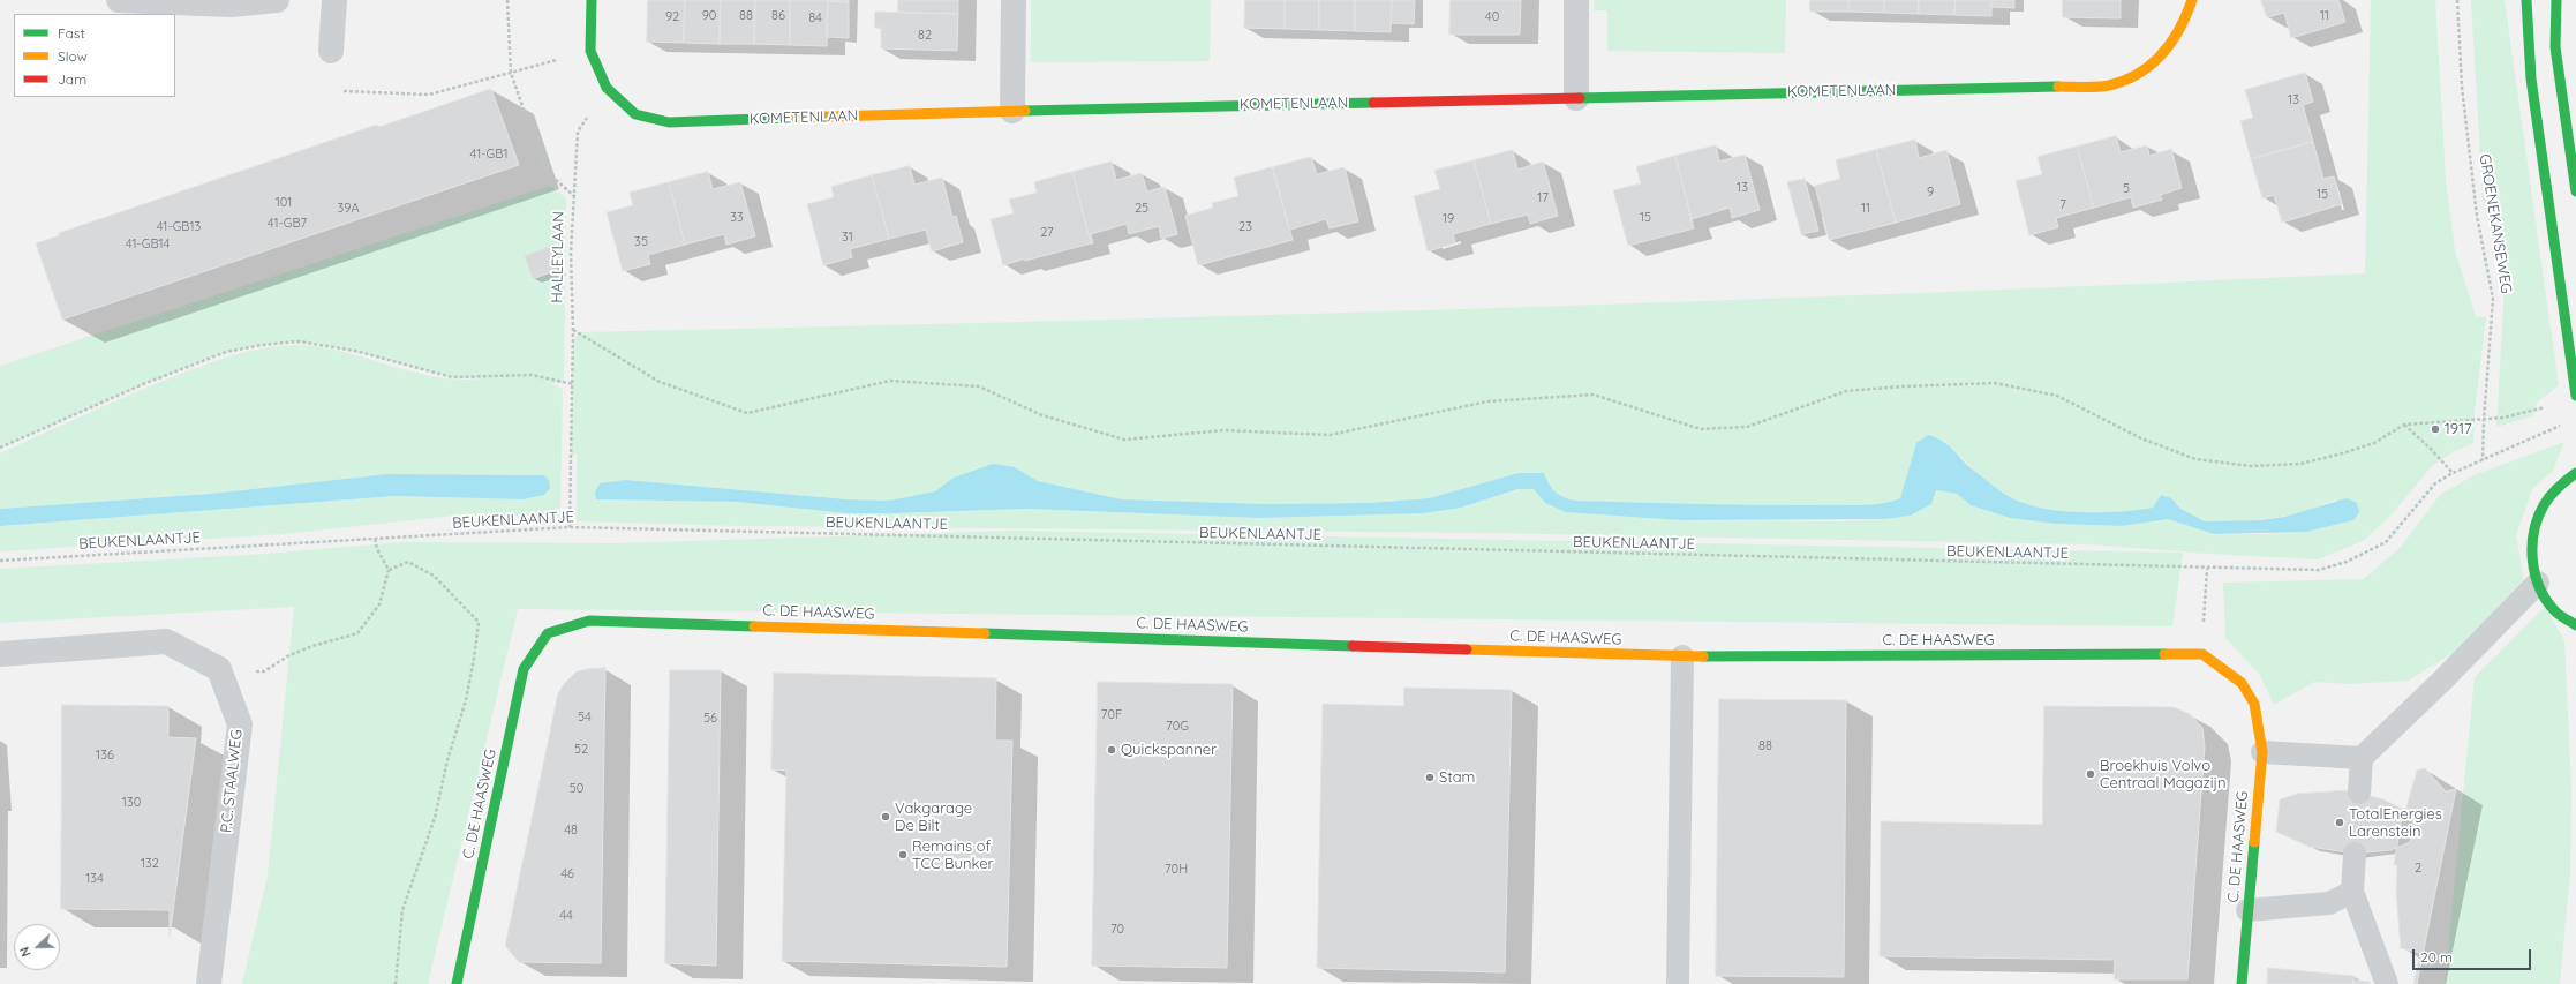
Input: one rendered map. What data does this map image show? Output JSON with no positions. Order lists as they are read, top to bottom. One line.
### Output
{"streets":{"street":["KOMETENLAAN","C. DE HAASWEG","P.C. STAALWEG"],"path":["GROENEKANSEWEG","HALLEYLAAN","BEUKENLAANTJE"]},"crossings":[["KOMETENLAAN","HALLEYLAAN"],["GROENEKANSEWEG","BEUKENLAANTJE"],["HALLEYLAAN","BEUKENLAANTJE"]],"places":["1917","Quickspanner","Broekhuis Volvo Centraal Magazijn","Stam","Vakgarage De Bilt","TotalEnergies Larenstein","Remains of TCC Bunker"],"house_numbers":["90","88","86","11","92","40","84","82","13","41-GB1","13","5","9","15","17","101","7","39A","25","11","33","15","19","41-GB7","41-GB13","23","27","31","35","41-GB14","70F","54","56","70G","88","52","136","50","130","48","132","2","70H","46","134","44","70"],"legend":["Fast","Slow","Jam"],"scale_bar":"20 m","north":"left"}
